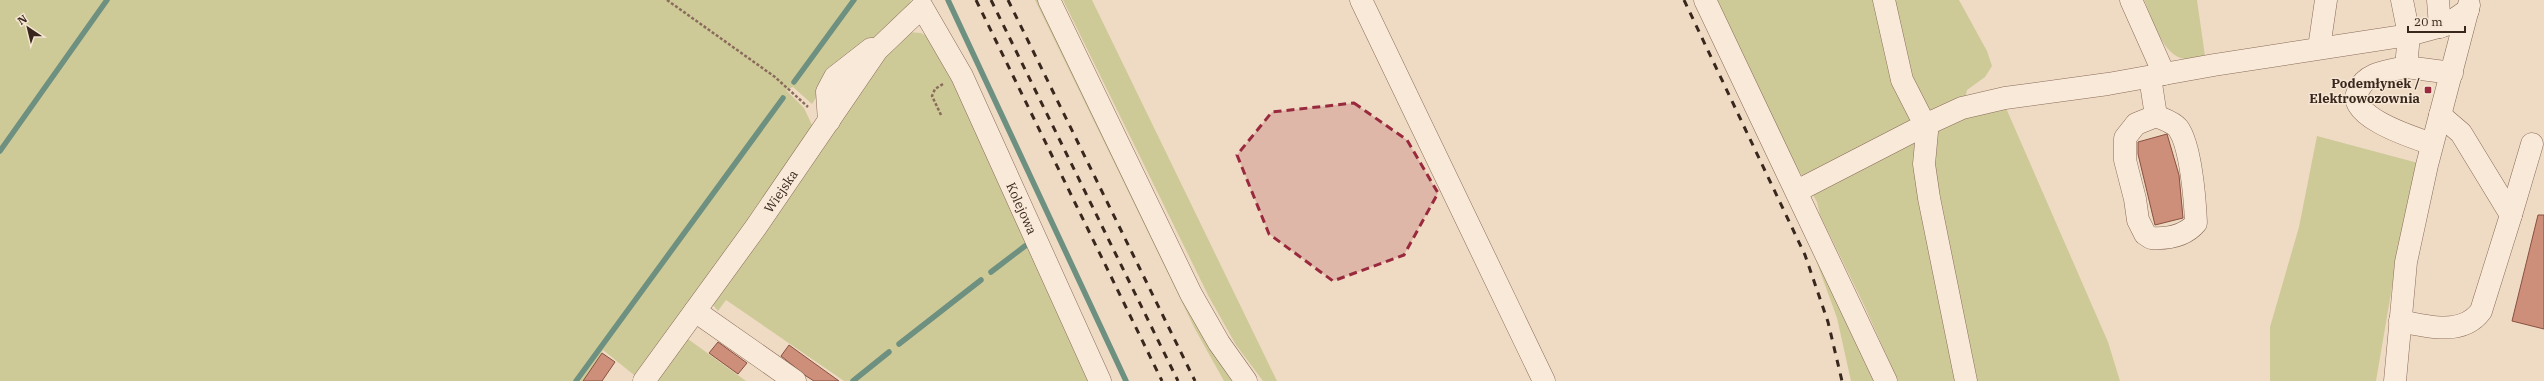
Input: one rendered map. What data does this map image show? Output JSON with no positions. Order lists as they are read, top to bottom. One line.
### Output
{"streets":{"street":["Wiejska","Kolejowa"]},"crossings":[["Wiejska","Kolejowa"]],"places":{"transit":["Podemłynek / Elektrowozownia"]},"scale_bar":"20 m","north":"top left"}
